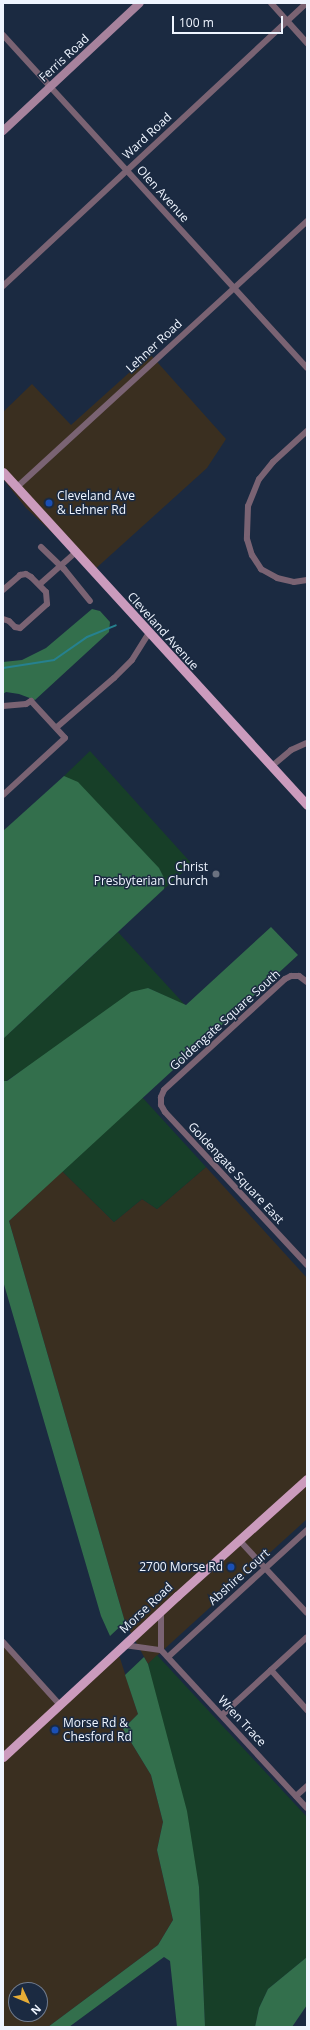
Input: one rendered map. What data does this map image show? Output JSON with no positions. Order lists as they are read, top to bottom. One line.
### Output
{"streets":{"main road":["Ferris Road","Cleveland Avenue","Morse Road"],"street":["Ward Road","Olen Avenue","Lehner Road","Goldengate Square South","Goldengate Square East","Abshire Court","Wren Trace"]},"crossings":[["Ferris Road","Olen Avenue"],["Ward Road","Olen Avenue"],["Olen Avenue","Lehner Road"],["Lehner Road","Cleveland Avenue"],["Goldengate Square South","Goldengate Square East"],["Abshire Court","Wren Trace"]],"places":["Cleveland Ave & Lehner Rd","Christ Presbyterian Church","2700 Morse Rd","Morse Rd & Chesford Rd"],"scale_bar":"100 m","north":"bottom right"}
